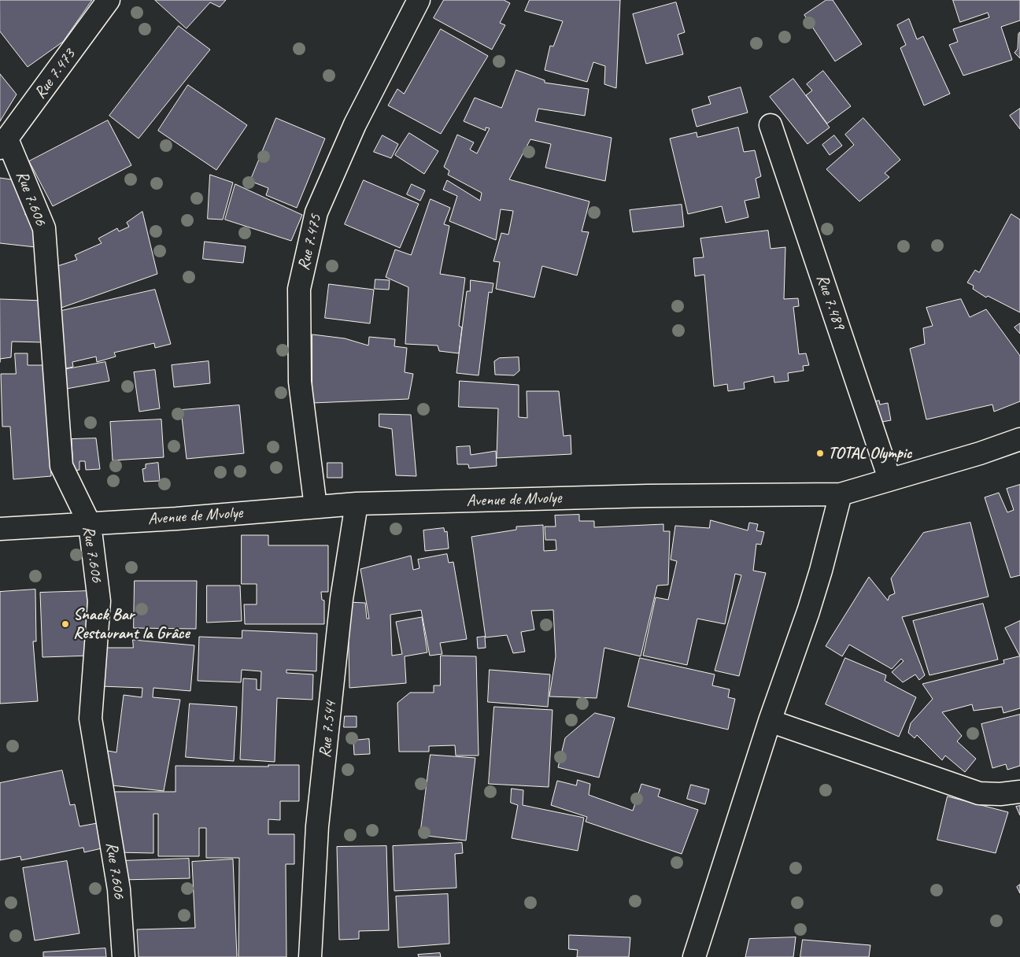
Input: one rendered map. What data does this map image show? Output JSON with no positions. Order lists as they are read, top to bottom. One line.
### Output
{"streets":{"street":["Rue 7.473","Rue 7.606","Rue 7.475","Rue 7.489","Avenue de Mvolye","Rue 7.544"]},"crossings":[["Rue 7.473","Rue 7.606"],["Rue 7.606","Avenue de Mvolye"],["Rue 7.475","Avenue de Mvolye"],["Rue 7.489","Avenue de Mvolye"],["Avenue de Mvolye","Rue 7.544"]],"places":["TOTAL Olympic","Snack Bar Restaurant la Grâce"]}
